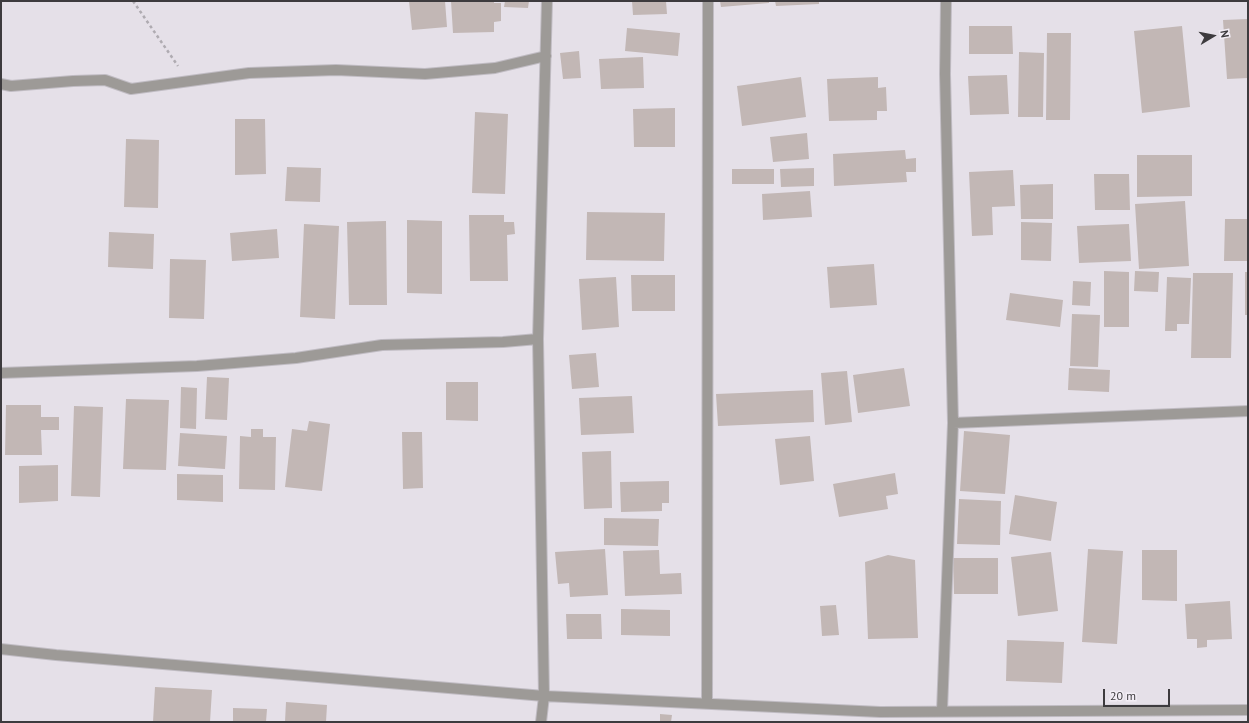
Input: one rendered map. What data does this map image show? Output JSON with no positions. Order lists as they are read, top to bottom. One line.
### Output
{"scale_bar":"20 m","north":"right"}
